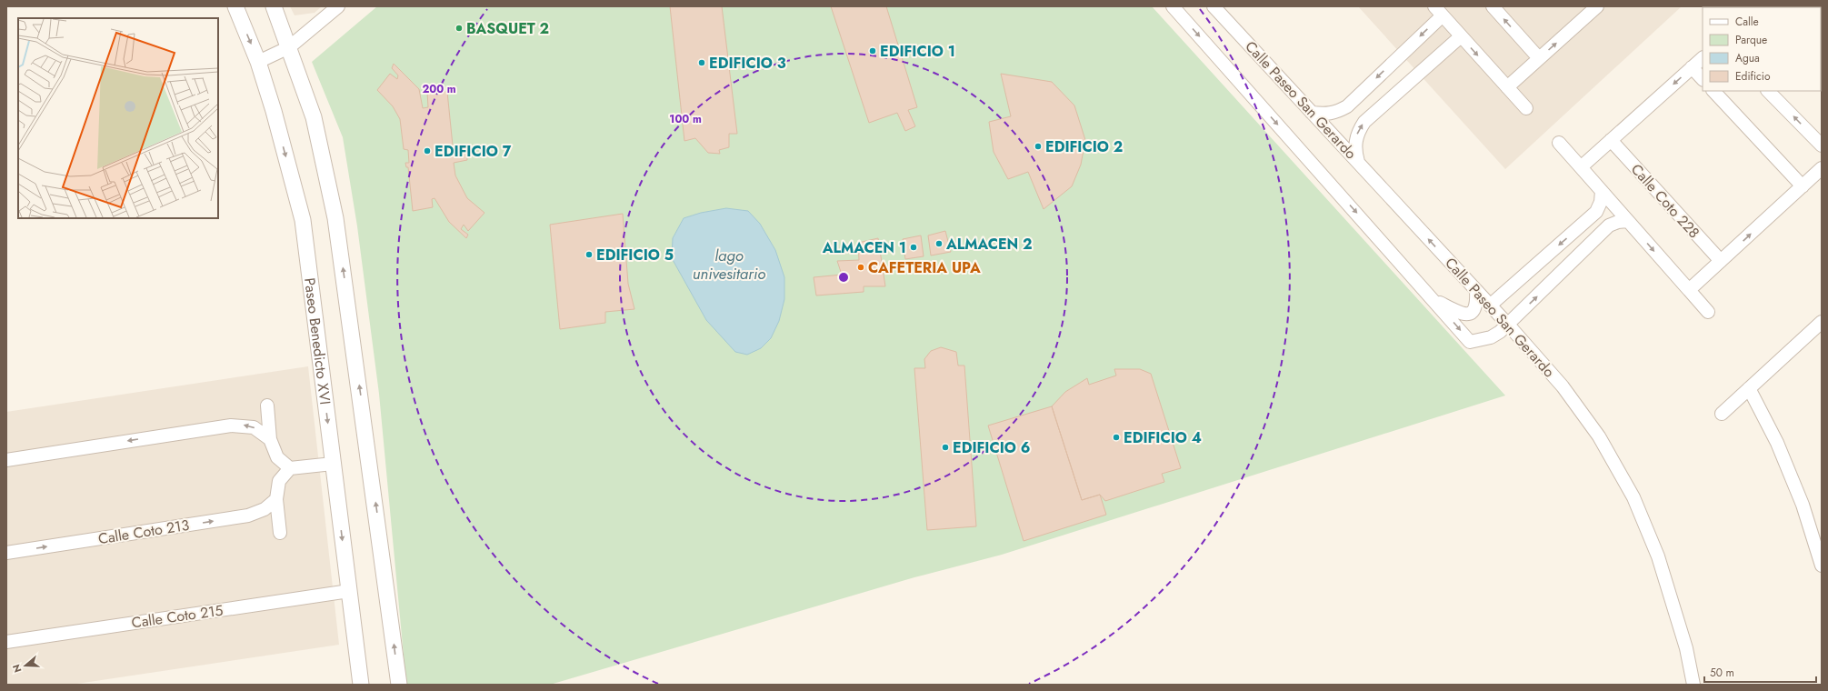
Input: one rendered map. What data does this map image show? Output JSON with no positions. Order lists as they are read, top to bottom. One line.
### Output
{"streets":{"street":["Calle Paseo San Gerardo","Calle Coto 228","Paseo Benedicto XVI","Calle Coto 213","Calle Coto 215"]},"crossings":[["Paseo Benedicto XVI","Calle Coto 215"]],"water":["lago univesitario"],"places":["BASQUET 2","EDIFICIO 1","EDIFICIO 3","EDIFICIO 2","EDIFICIO 7","ALMACEN 2","ALMACEN 1","EDIFICIO 5","CAFETERIA UPA","EDIFICIO 4","EDIFICIO 6"],"legend":["Calle","Parque","Agua","Edificio"],"scale_bar":"50 m","north":"left","rings":["200 m","100 m"]}
